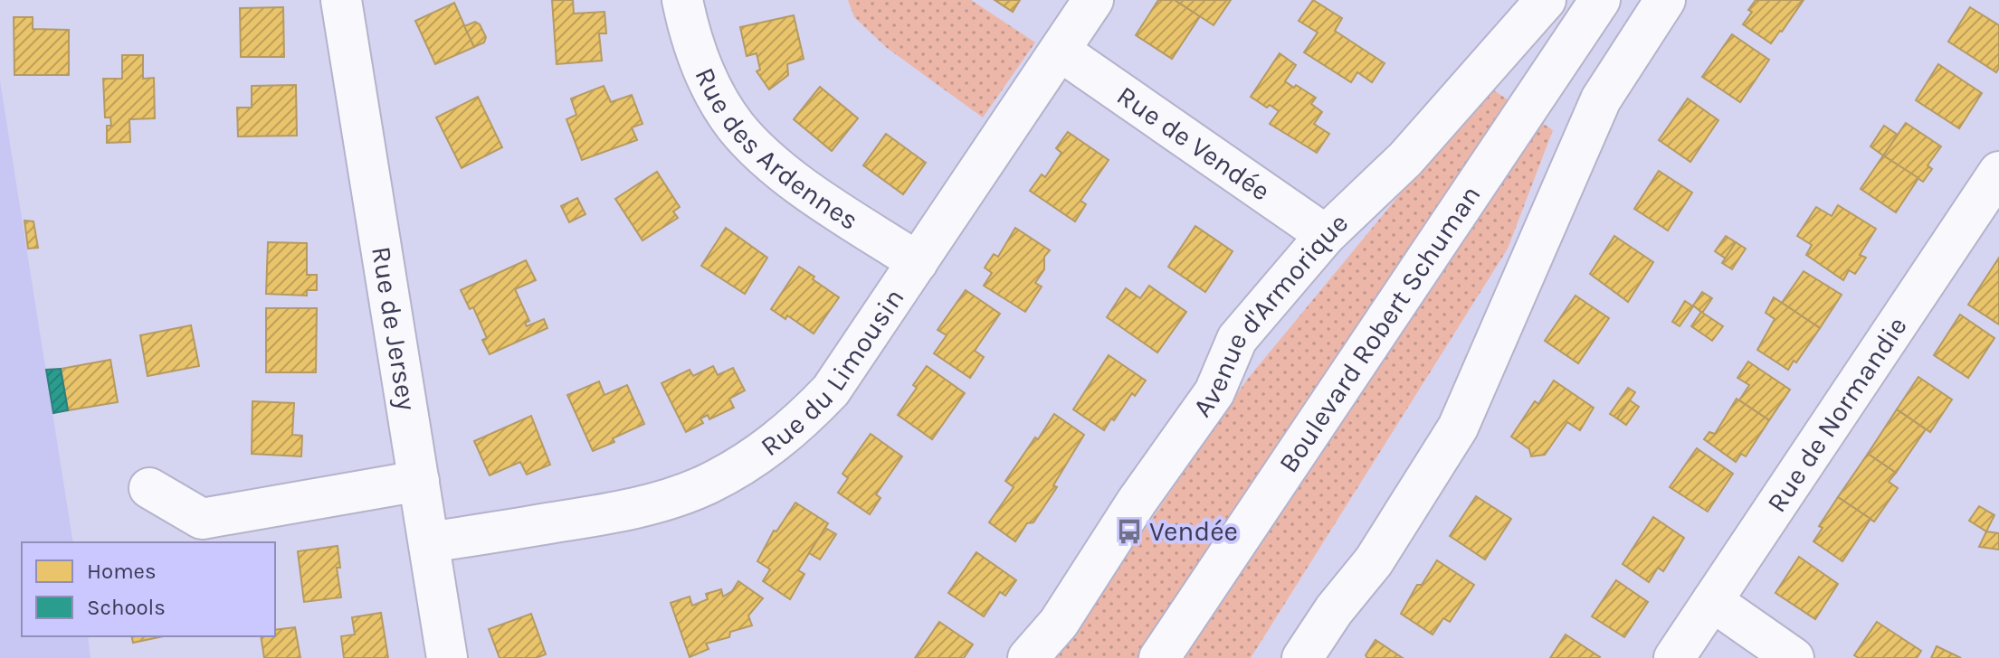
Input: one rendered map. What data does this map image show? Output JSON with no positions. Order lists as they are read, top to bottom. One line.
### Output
{"streets":{"street":["Rue des Ardennes","Rue de Vendée","Avenue d'Armorique","Rue de Jersey","Boulevard Robert Schuman","Rue du Limousin","Rue de Normandie"]},"crossings":[["Rue des Ardennes","Rue du Limousin"],["Rue de Vendée","Avenue d'Armorique"],["Rue de Vendée","Rue du Limousin"],["Rue de Jersey","Rue du Limousin"]],"places":{"bus stop":["Vendée"]},"legend":["Homes","Schools"]}
